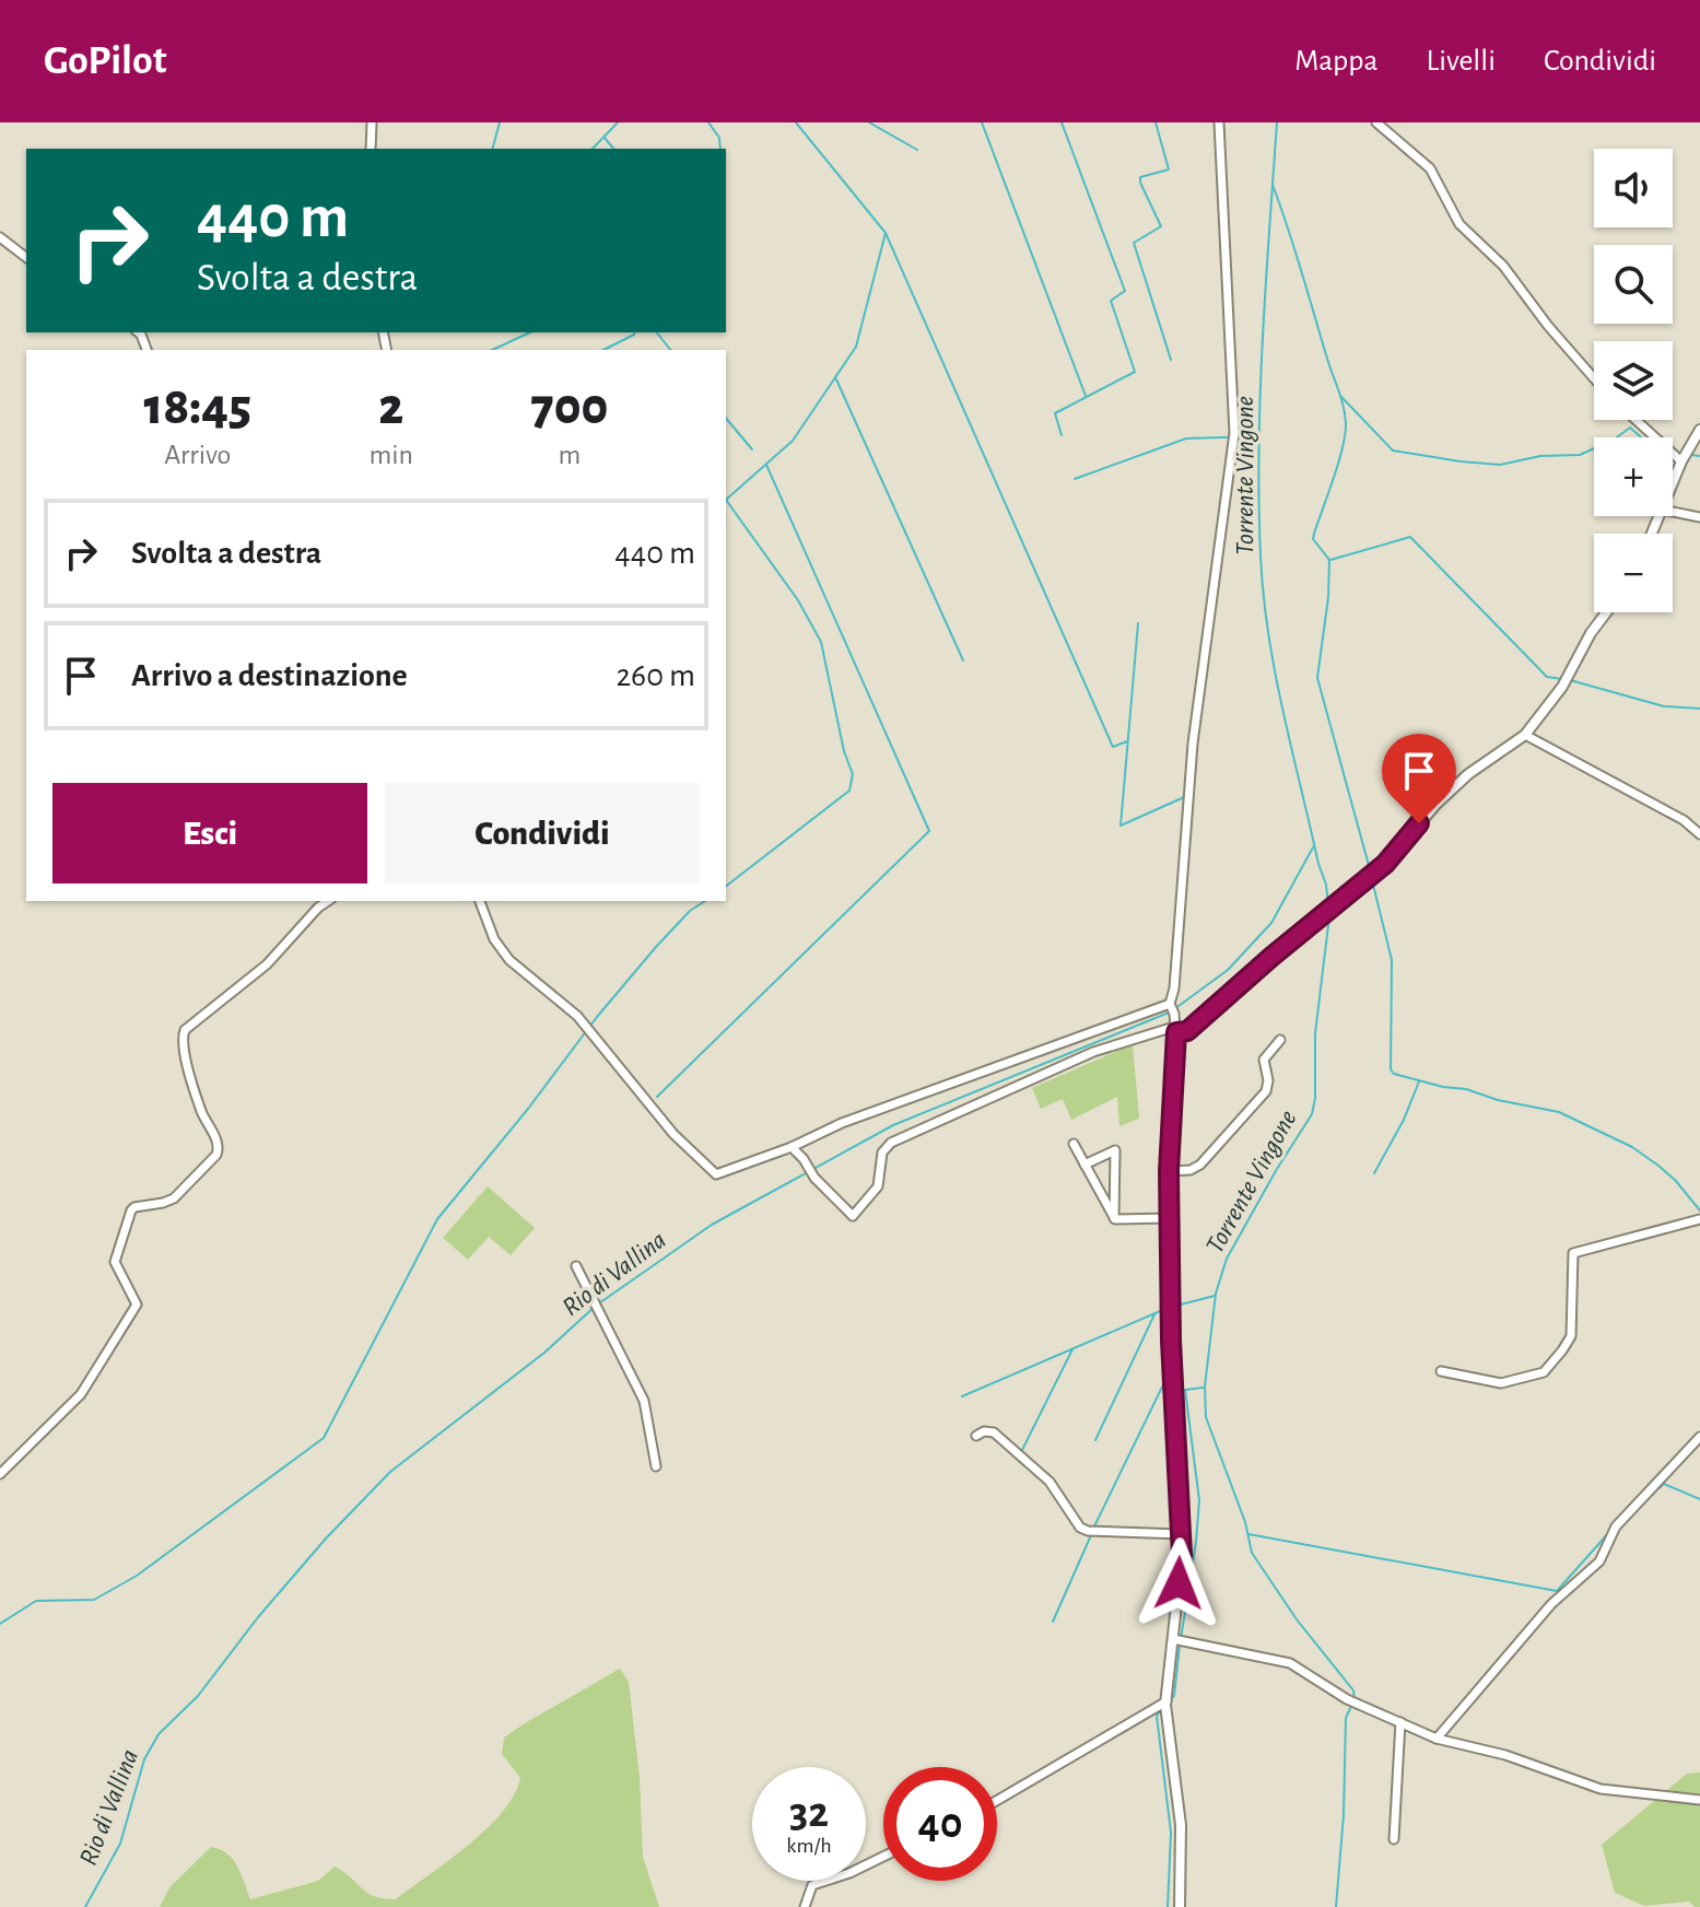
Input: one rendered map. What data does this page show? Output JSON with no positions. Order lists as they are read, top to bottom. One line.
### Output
{"water":["Torrente Vingone","Rio di Vallina"],"page":{"header":"GoPilot","nav":["Mappa","Livelli","Condividi"],"map_buttons":["+","−"],"turn":["440 m","Svolta a destra"],"eta":["18:45","Arrivo","2","min","700","m"],"list":[{"name":"Svolta a destra","value":"440 m"},{"name":"Arrivo a destinazione","value":"260 m"}],"buttons":["Esci","Condividi"],"speed":"32 km/h","limit":"40"}}
